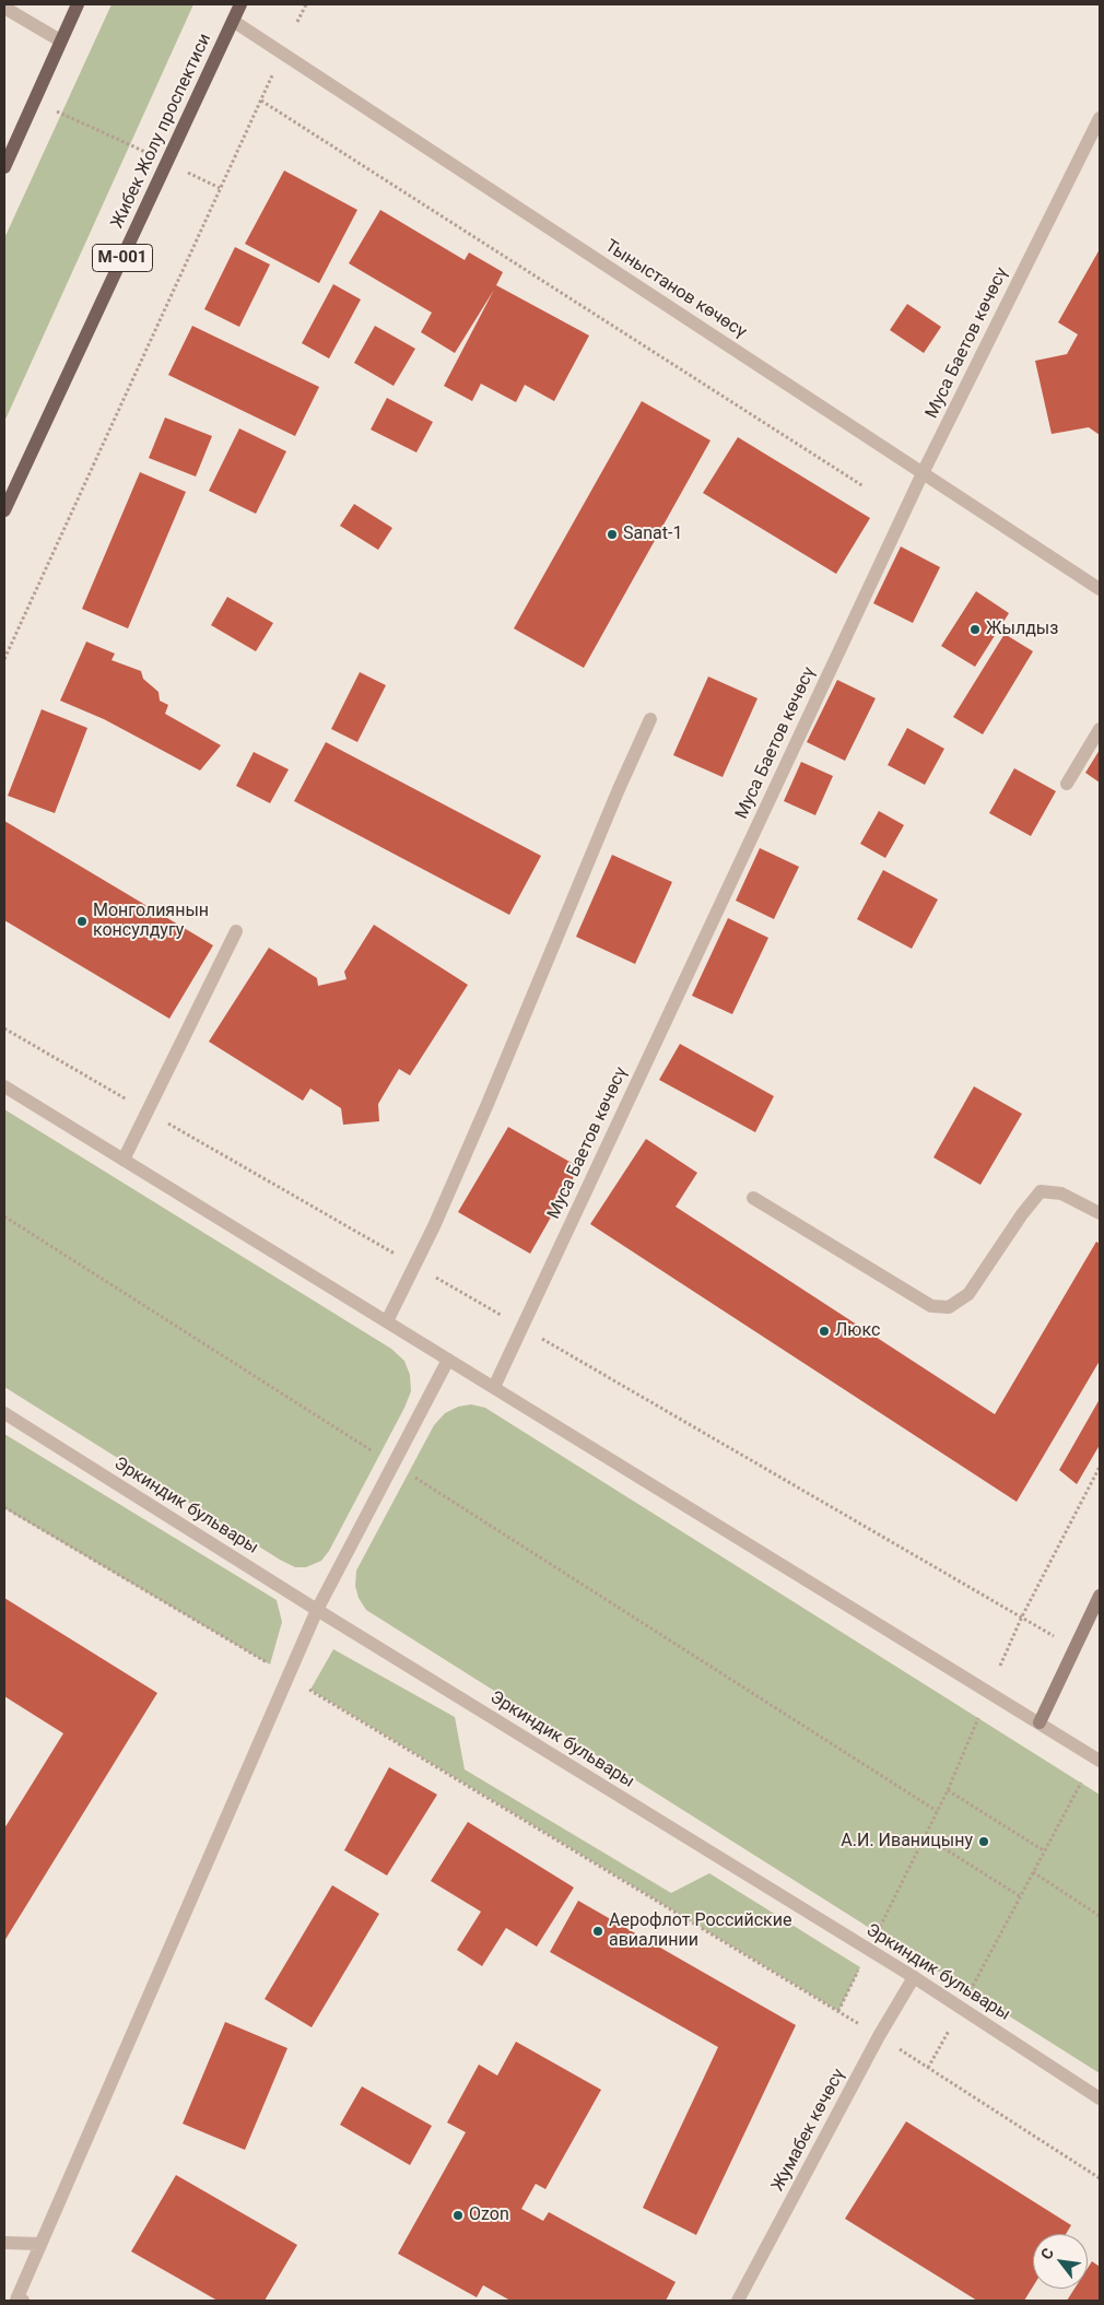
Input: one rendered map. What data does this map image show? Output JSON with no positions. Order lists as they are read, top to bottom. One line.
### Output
{"streets":{"main road":["Жибек Жолу проспектиси","М-001"],"street":["Тыныстанов көчөсү","Муса Баетов көчөсү","Эркиндик бульвары","Жумабек көчөсү"]},"crossings":[["Жибек Жолу проспектиси","Тыныстанов көчөсү"],["Тыныстанов көчөсү","Муса Баетов көчөсү"],["Эркиндик бульвары","Жумабек көчөсү"]],"places":["Sanat-1","Жылдыз","Монголиянын консулдугу","Люкс","А.И. Иваницыну","Аерофлот Российские авиалинии","Ozon"],"north":"top left"}
